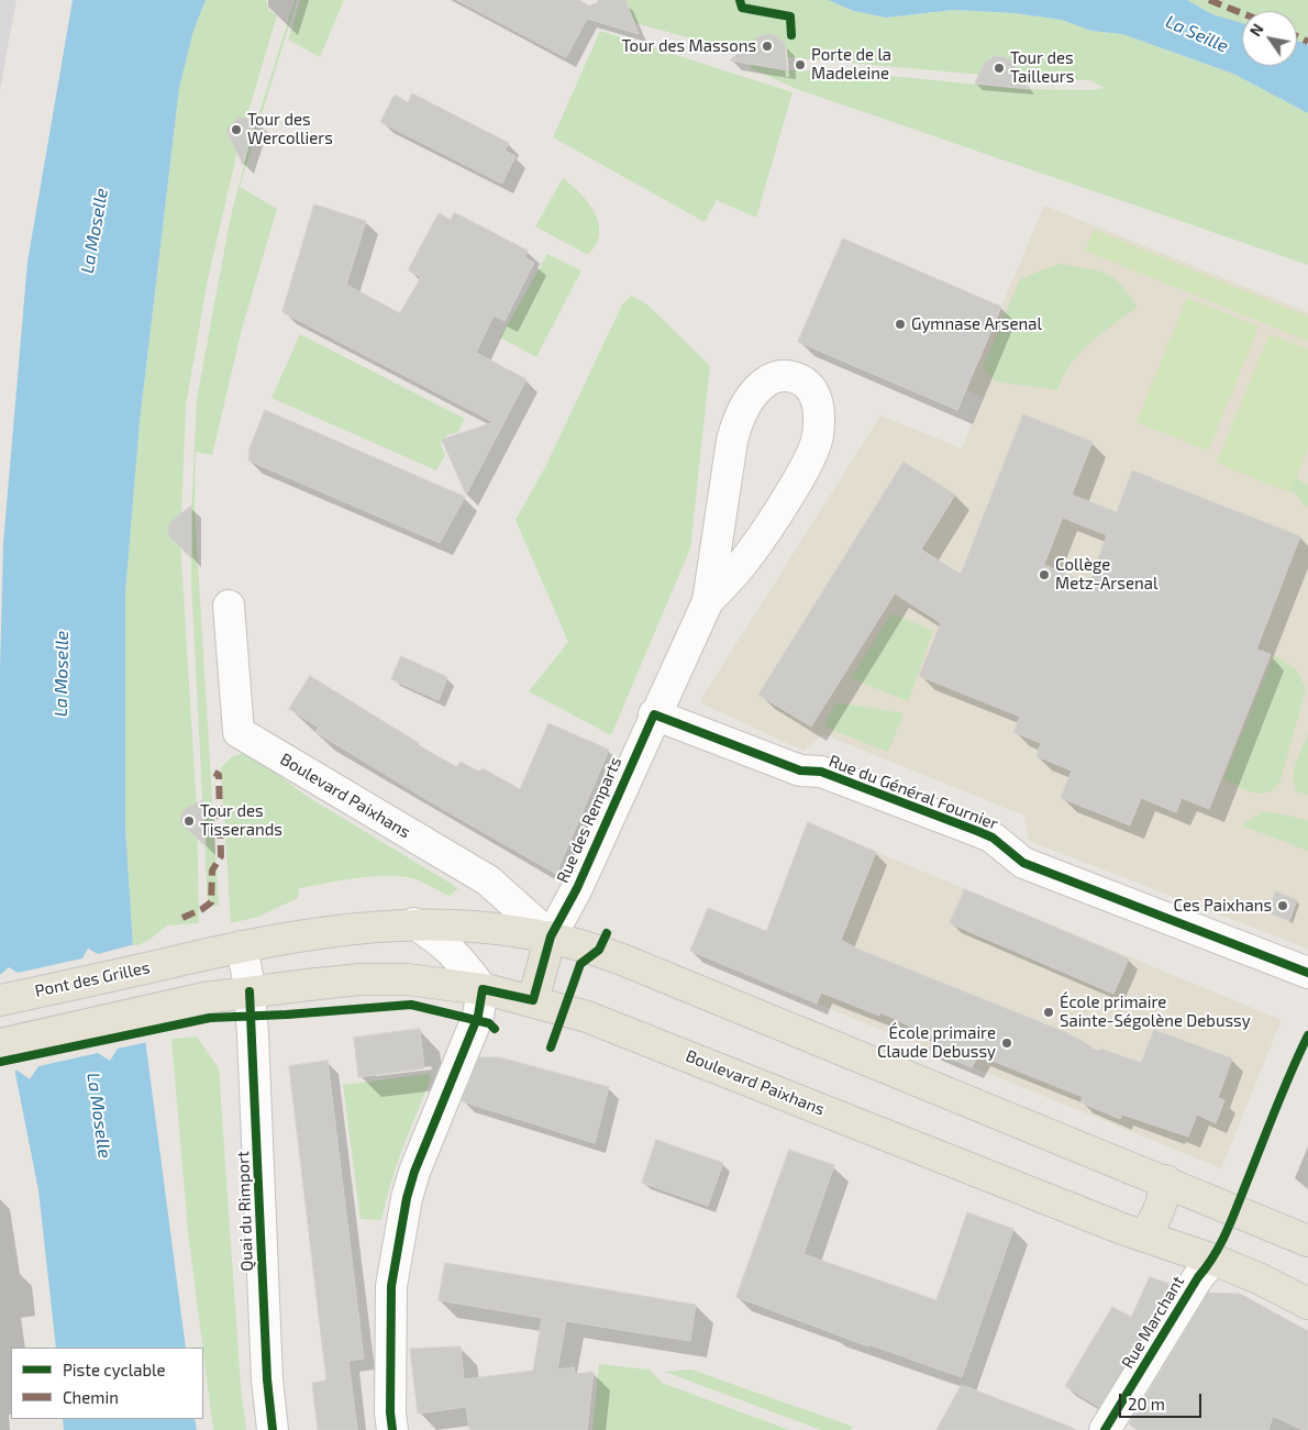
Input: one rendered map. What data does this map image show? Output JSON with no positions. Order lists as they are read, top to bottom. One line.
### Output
{"streets":{"main road":["Boulevard Paixhans","Pont des Grilles"],"street":["Rue du Général Fournier","Rue des Remparts","Quai du Rimport","Rue Marchant"]},"crossings":[["Rue du Général Fournier","Rue des Remparts"],["Boulevard Paixhans","Rue des Remparts"],["Boulevard Paixhans","Pont des Grilles"],["Boulevard Paixhans","Quai du Rimport"],["Boulevard Paixhans","Rue Marchant"]],"water":["La Seille","La Moselle"],"places":["Tour des Massons","Porte de la Madeleine","Tour des Tailleurs","Tour des Wercolliers","Gymnase Arsenal","Collège Metz-Arsenal","Tour des Tisserands","Ces Paixhans","École primaire Sainte-Ségolène Debussy","École primaire Claude Debussy"],"legend":["Piste cyclable","Chemin"],"scale_bar":"20 m","north":"top left"}
